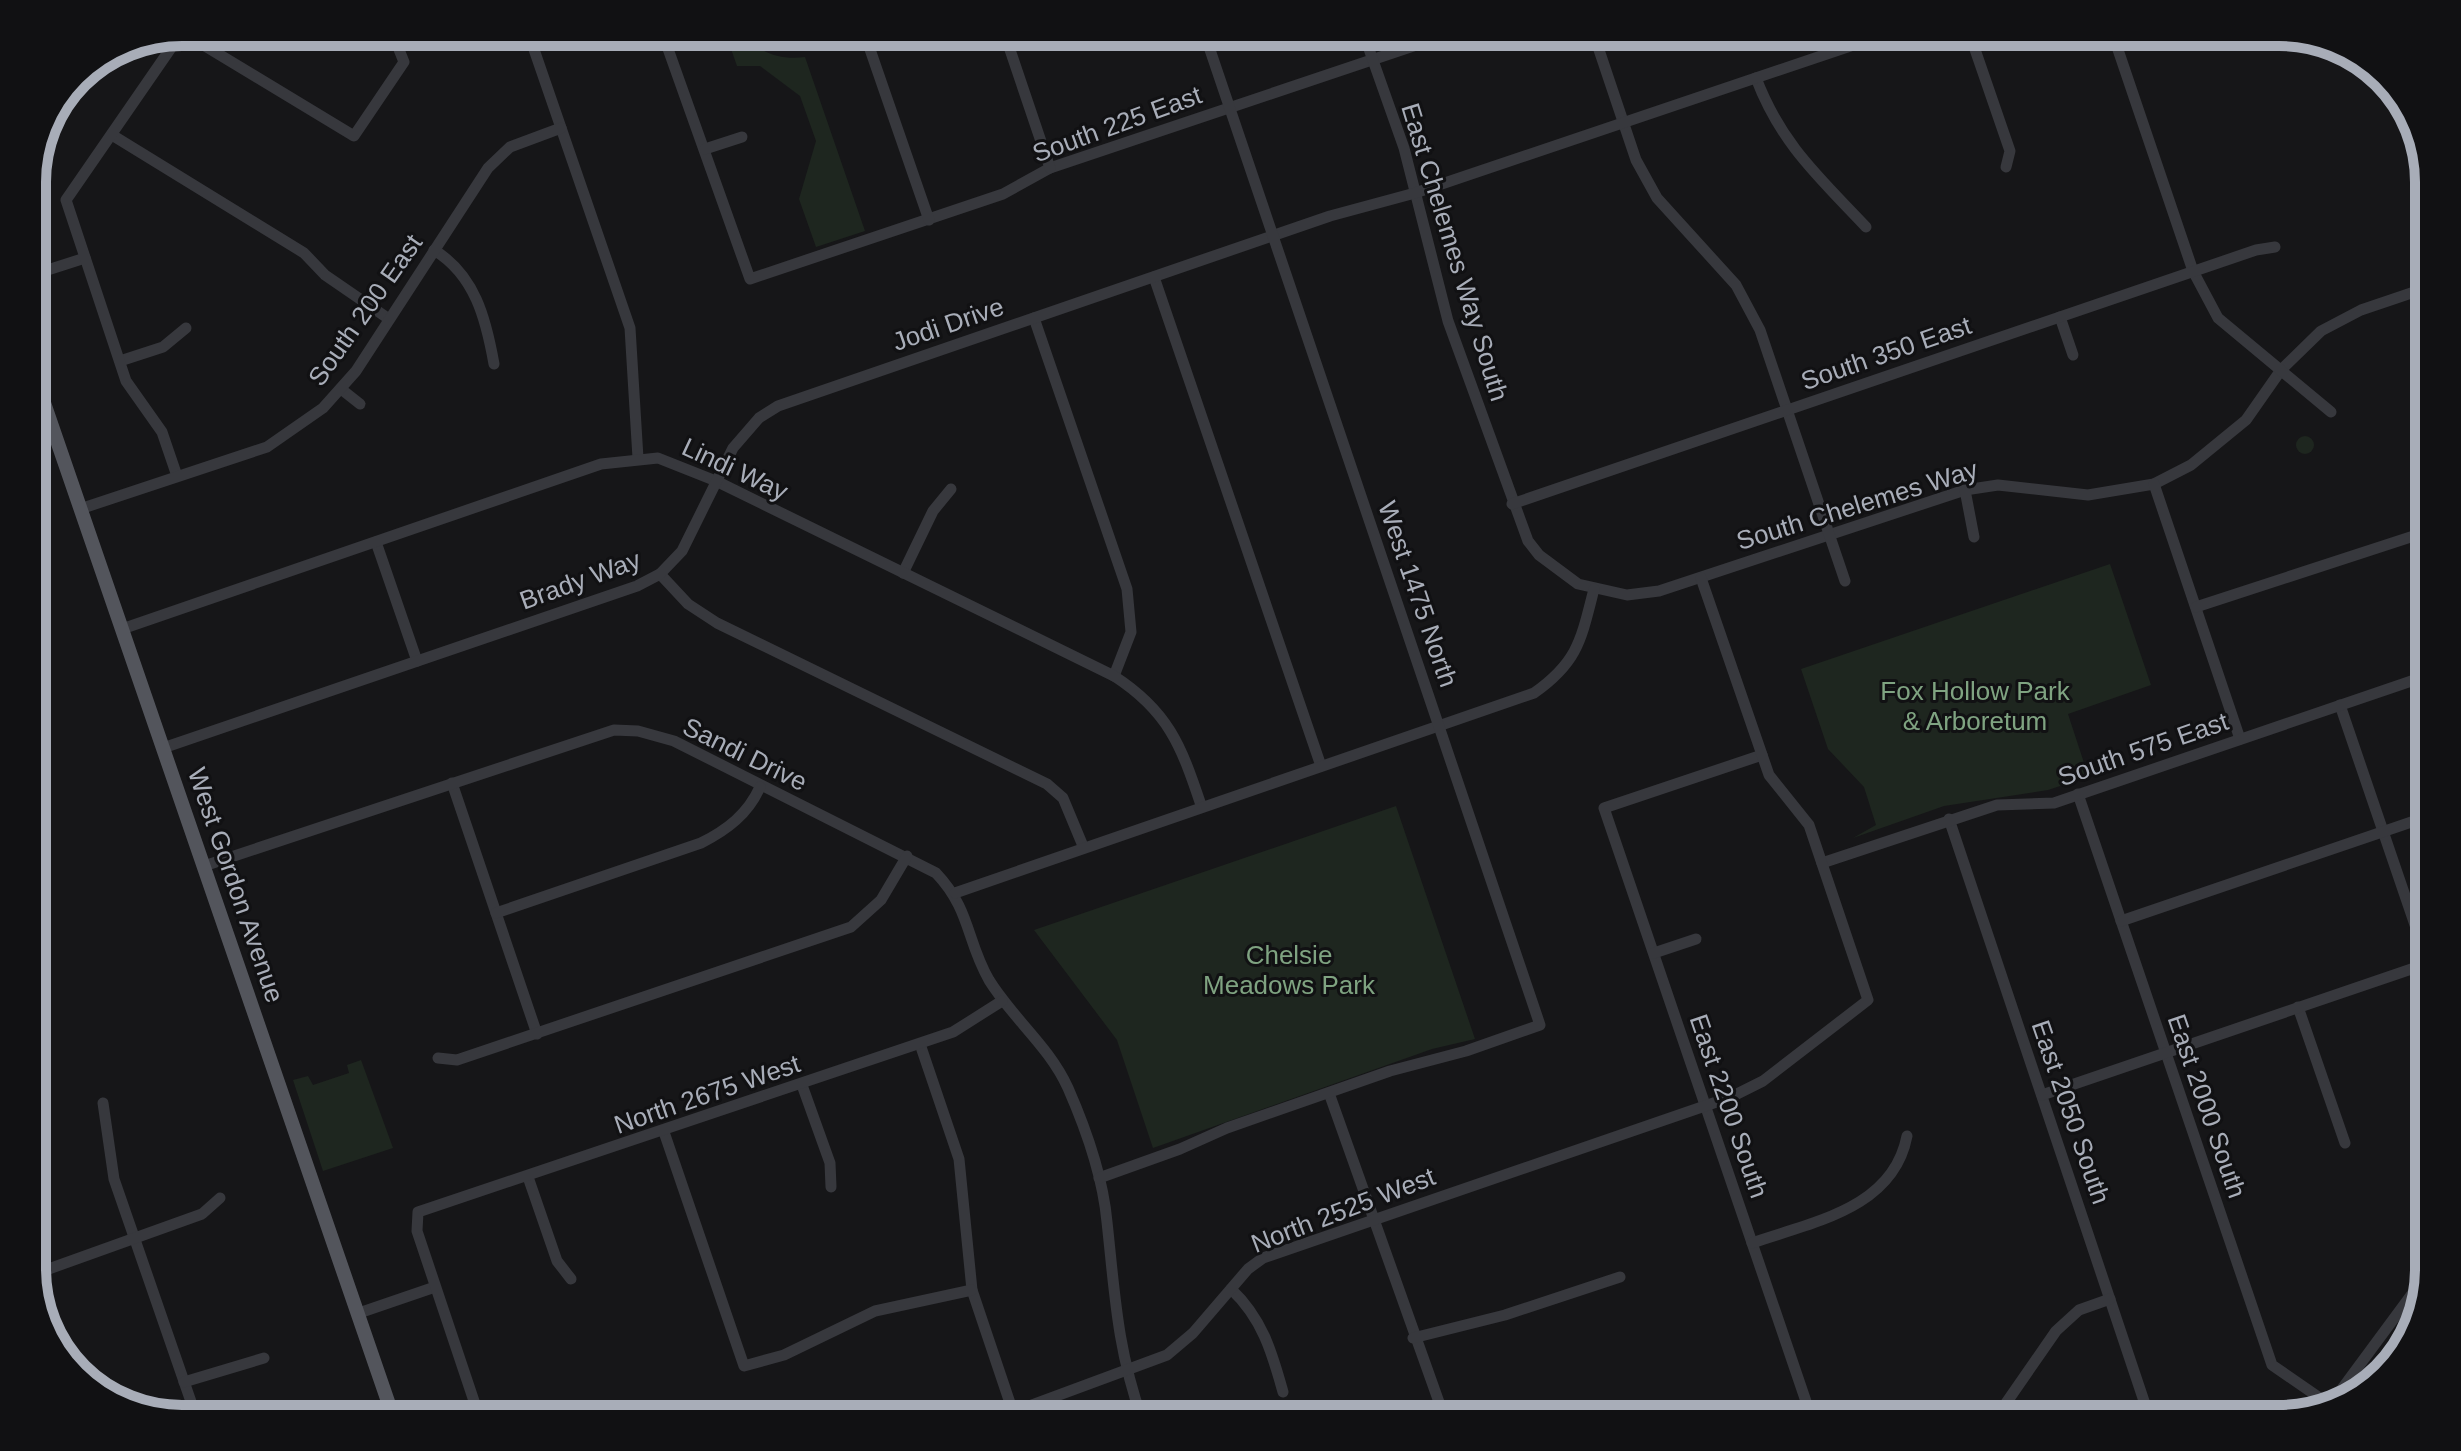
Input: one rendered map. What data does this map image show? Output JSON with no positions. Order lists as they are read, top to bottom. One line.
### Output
{"streets":{"main road":["West Gordon Avenue"],"street":["South 225 East","East Chelemes Way South","South 200 East","Jodi Drive","South 350 East","Lindi Way","South Chelemes Way","Brady Way","West 1475 North","South 575 East","Sandi Drive","North 2675 West","East 2200 South","East 2000 South","East 2050 South","North 2525 West"]},"crossings":[["South 225 East","East Chelemes Way South"],["South 225 East","West 1475 North"],["East Chelemes Way South","Jodi Drive"],["East Chelemes Way South","South 350 East"],["East Chelemes Way South","South Chelemes Way"],["South 200 East","West Gordon Avenue"],["Jodi Drive","Lindi Way"],["Jodi Drive","Brady Way"],["Jodi Drive","West 1475 North"],["Lindi Way","West Gordon Avenue"],["Brady Way","West Gordon Avenue"],["South 575 East","East 2000 South"],["South 575 East","East 2050 South"],["South 575 East","North 2525 West"],["Sandi Drive","West Gordon Avenue"],["East 2200 South","North 2525 West"]],"parks":["Fox Hollow Park & Arboretum","Chelsie Meadows Park"]}
